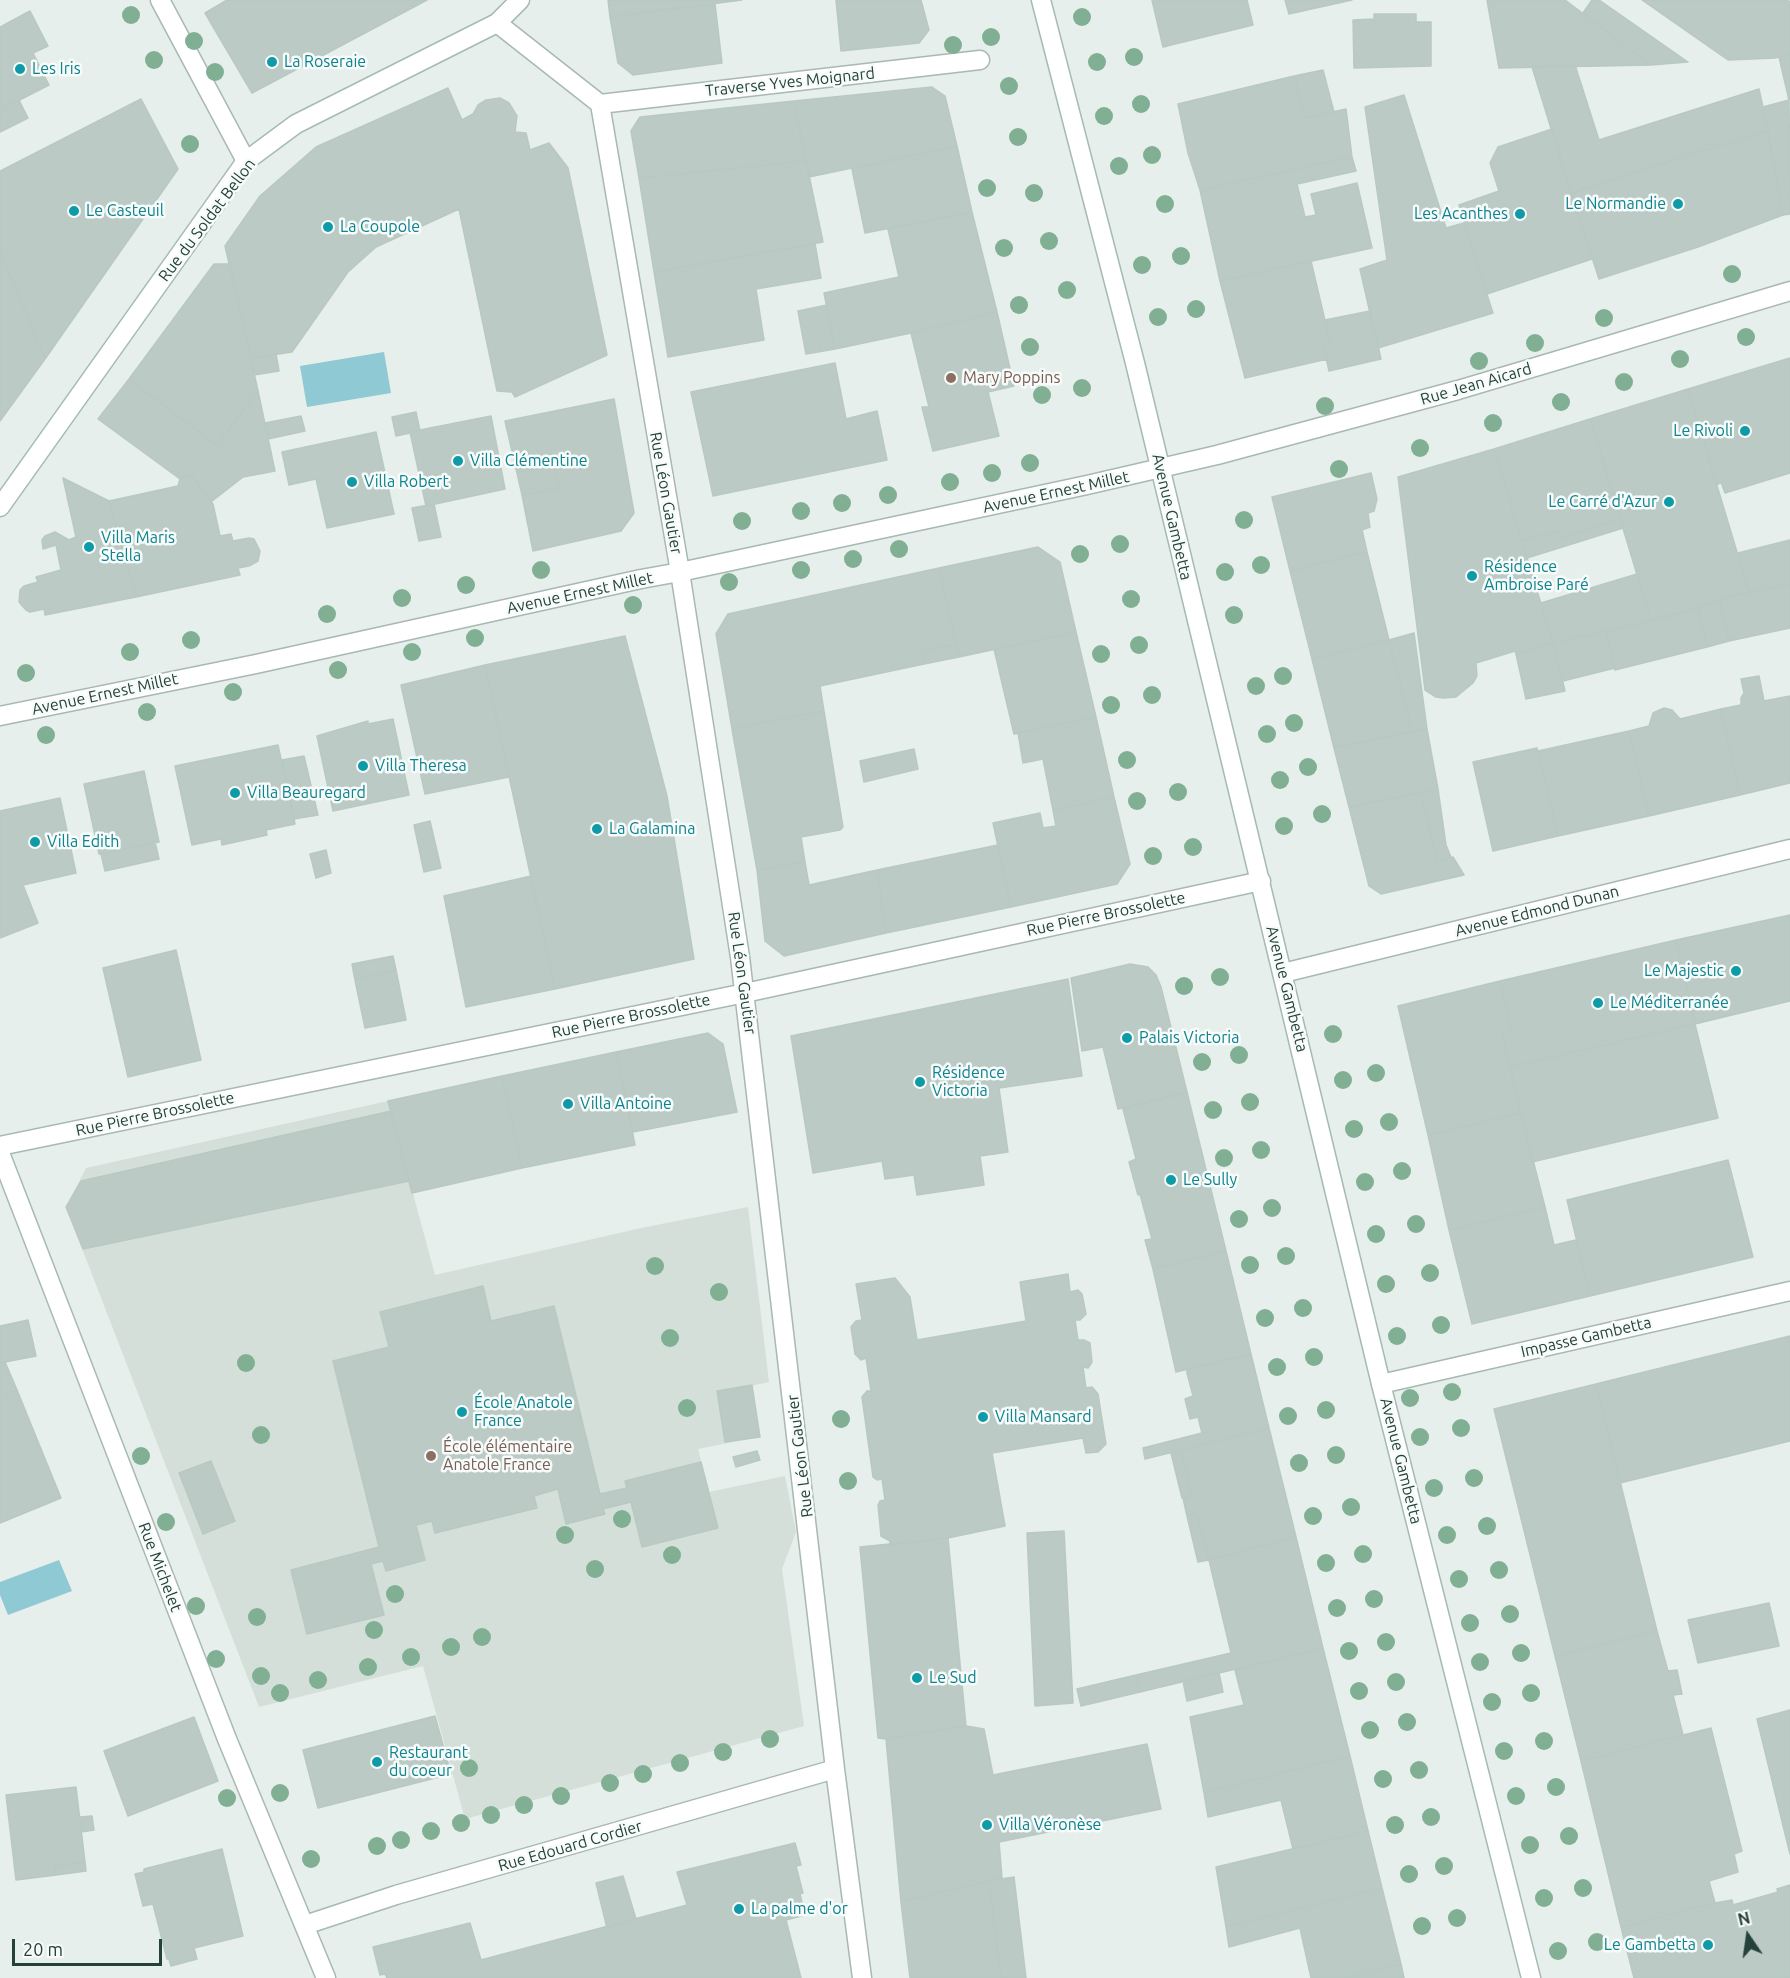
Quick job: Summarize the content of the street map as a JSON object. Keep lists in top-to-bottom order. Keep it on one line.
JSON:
{"streets":{"street":["Traverse Yves Moignard","Rue du Soldat Bellon","Rue Jean Aicard","Avenue Ernest Millet","Rue Léon Gautier","Avenue Gambetta","Avenue Edmond Dunan","Rue Pierre Brossolette","Impasse Gambetta","Rue Michelet","Rue Edouard Cordier"]},"crossings":[["Traverse Yves Moignard","Rue Léon Gautier"],["Rue Jean Aicard","Avenue Ernest Millet"],["Rue Jean Aicard","Avenue Gambetta"],["Avenue Ernest Millet","Rue Léon Gautier"],["Avenue Ernest Millet","Avenue Gambetta"],["Rue Léon Gautier","Rue Pierre Brossolette"],["Rue Léon Gautier","Rue Edouard Cordier"],["Avenue Gambetta","Avenue Edmond Dunan"],["Avenue Gambetta","Rue Pierre Brossolette"],["Avenue Gambetta","Impasse Gambetta"],["Rue Michelet","Rue Edouard Cordier"]],"places":["La Roseraie","Les Iris","Le Normandie","Le Casteuil","Les Acanthes","La Coupole","Mary Poppins","Le Rivoli","Villa Clémentine","Villa Robert","Le Carré d'Azur","Villa Maris Stella","Résidence Ambroise Paré","Villa Theresa","Villa Beauregard","La Galamina","Villa Edith","Le Majestic","Le Méditerranée","Palais Victoria","Résidence Victoria","Villa Antoine","Le Sully","École Anatole France","Villa Mansard","École élémentaire Anatole France","Le Sud","Restaurant du coeur","Villa Véronèse","La palme d'or","Le Gambetta"],"scale_bar":"20 m","north":"top"}
